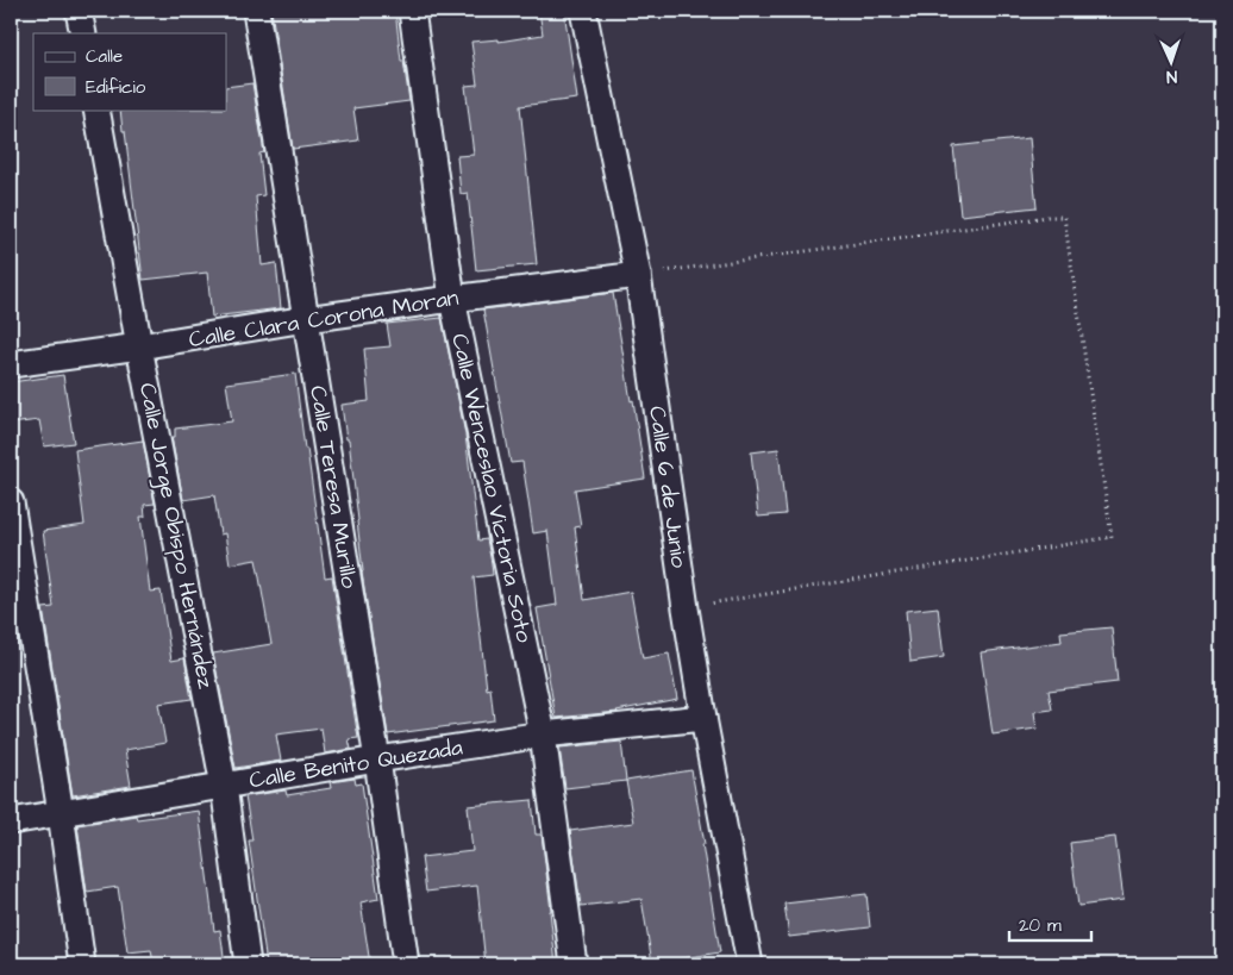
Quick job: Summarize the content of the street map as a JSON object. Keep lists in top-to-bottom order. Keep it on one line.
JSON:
{"streets":{"street":["Calle Clara Corona Moran","Calle Teresa Murillo","Calle 6 de Junio","Calle Wenceslao Victoria Soto","Calle Jorge Obispo Hernández","Calle Benito Quezada"]},"crossings":[["Calle Clara Corona Moran","Calle Teresa Murillo"],["Calle Clara Corona Moran","Calle 6 de Junio"],["Calle Clara Corona Moran","Calle Wenceslao Victoria Soto"],["Calle Clara Corona Moran","Calle Jorge Obispo Hernández"],["Calle Teresa Murillo","Calle Benito Quezada"],["Calle 6 de Junio","Calle Benito Quezada"],["Calle Wenceslao Victoria Soto","Calle Benito Quezada"],["Calle Jorge Obispo Hernández","Calle Benito Quezada"]],"legend":["Calle","Edificio"],"scale_bar":"20 m","north":"bottom"}
